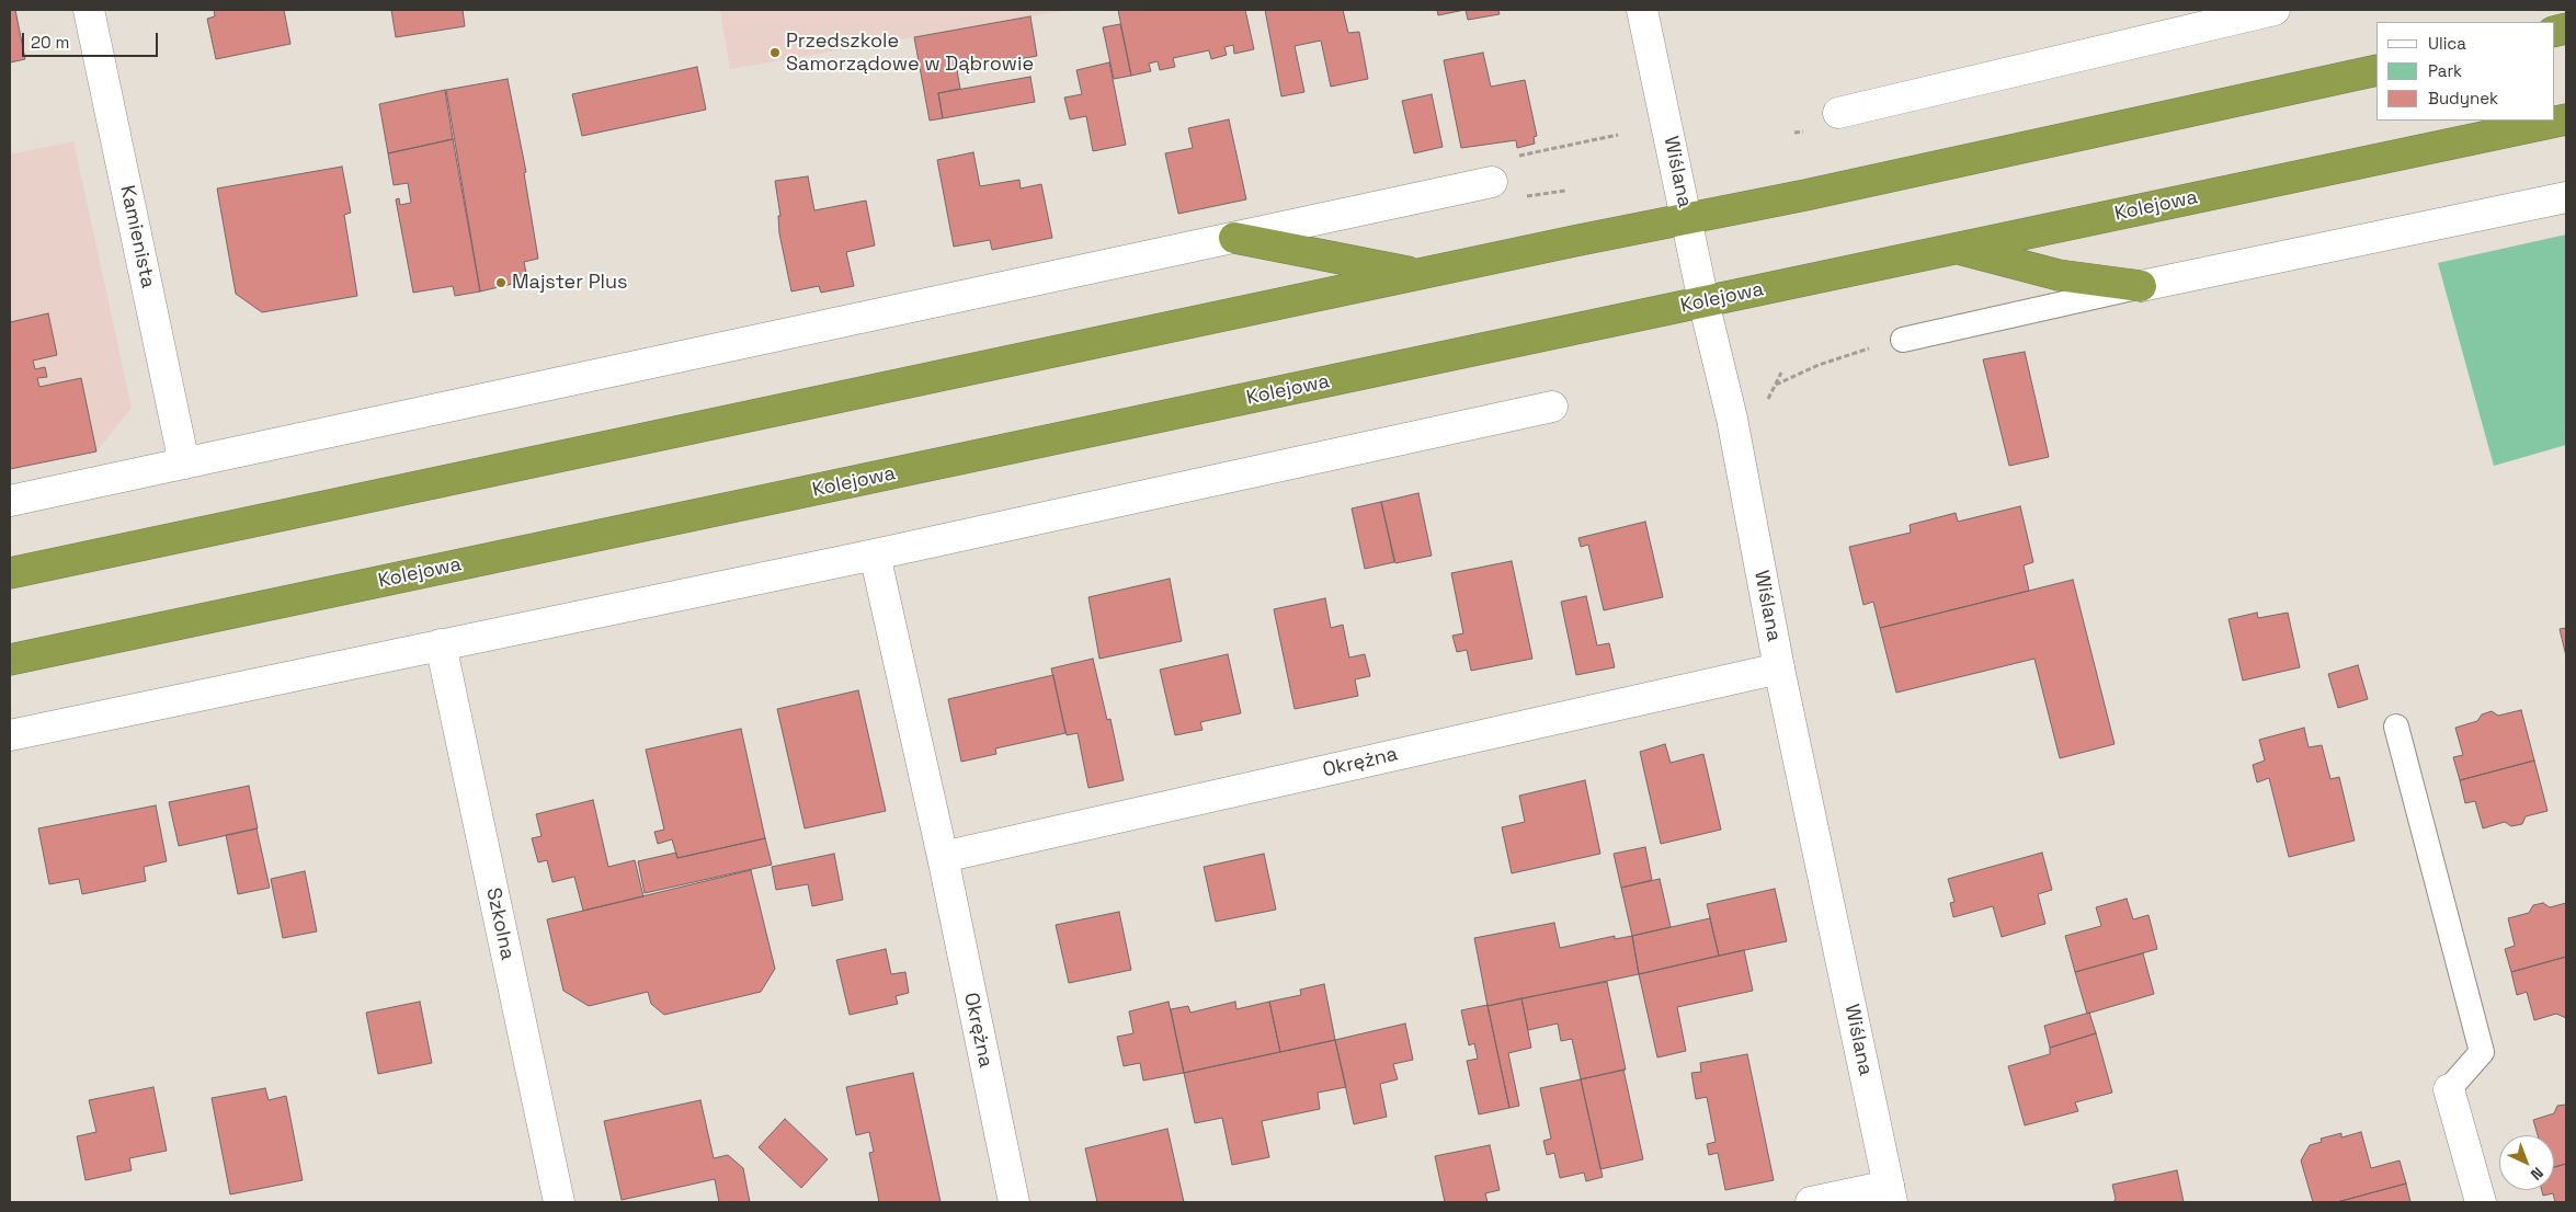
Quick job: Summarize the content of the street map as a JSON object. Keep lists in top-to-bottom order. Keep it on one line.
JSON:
{"streets":{"highway":["Kolejowa"],"street":["Wiślana","Kamienista","Okrężna","Szkolna"]},"crossings":[["Wiślana","Kolejowa"],["Wiślana","Okrężna"]],"places":["Przedszkole Samorządowe w Dąbrowie","Majster Plus"],"legend":["Ulica","Park","Budynek"],"scale_bar":"20 m","north":"bottom right"}
